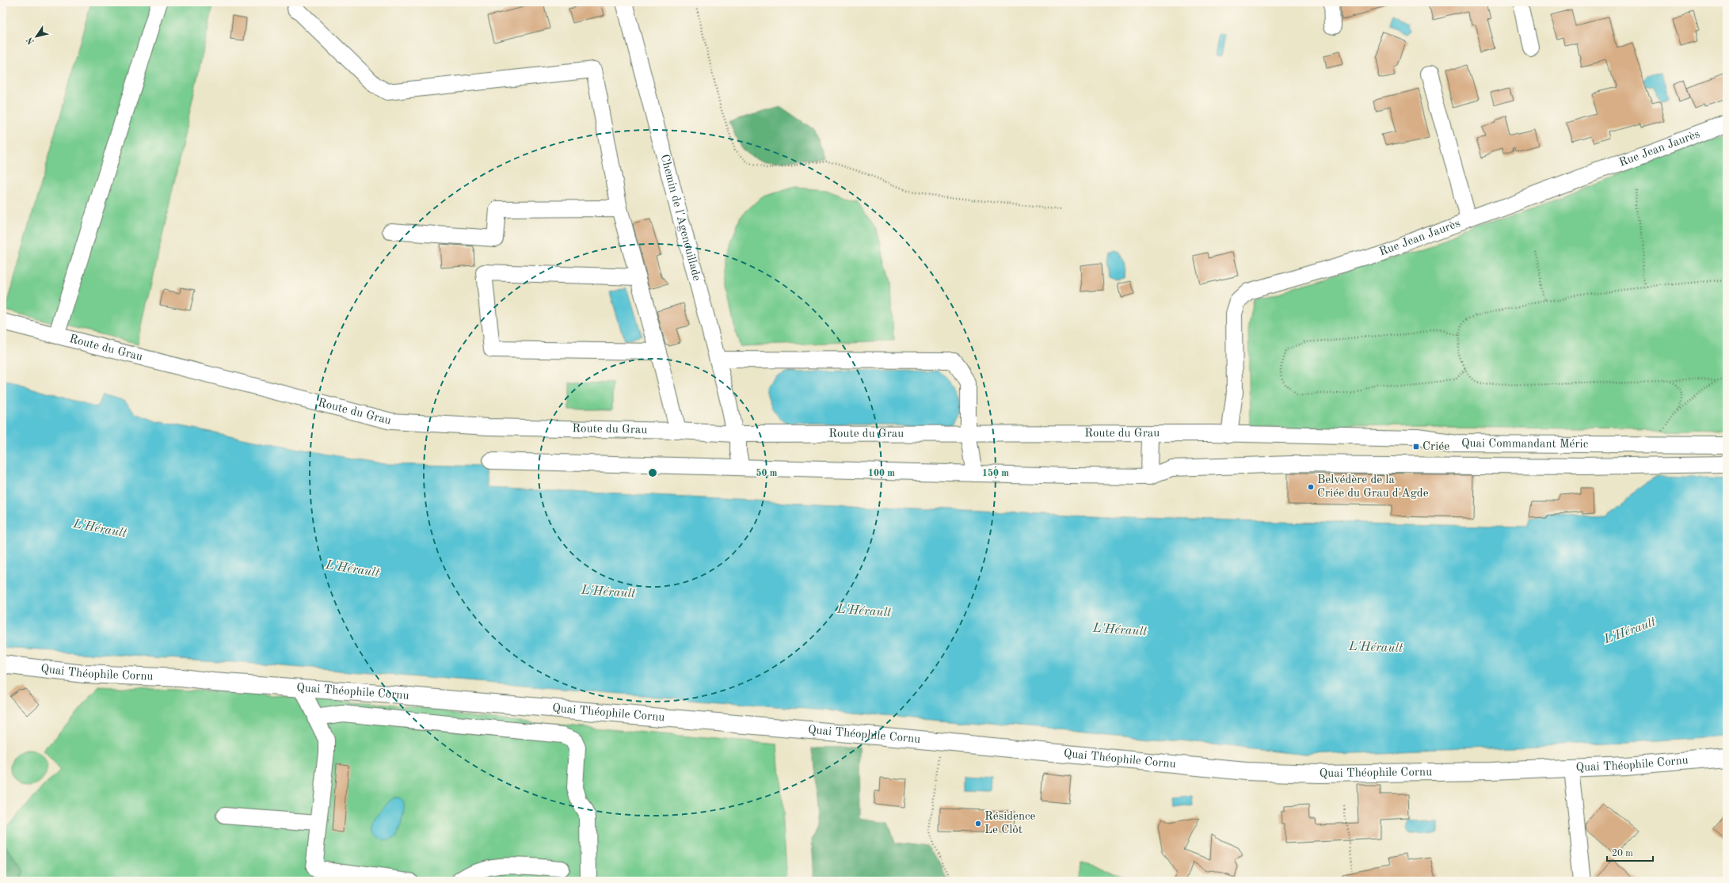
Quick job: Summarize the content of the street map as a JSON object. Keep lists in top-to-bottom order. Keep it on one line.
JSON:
{"streets":{"main road":["Quai Théophile Cornu"],"street":["Rue Jean Jaurès","Chemin de l'Agenouillade","Route du Grau","Quai Commandant Méric"]},"crossings":[["Rue Jean Jaurès","Route du Grau"],["Rue Jean Jaurès","Quai Commandant Méric"],["Chemin de l'Agenouillade","Route du Grau"],["Route du Grau","Quai Commandant Méric"]],"water":["L'Hérault"],"places":{"transit":["Criée"],"other":["Belvédère de la Criée du Grau d'Agde","Résidence Le Clôt"]},"scale_bar":"20 m","north":"bottom left","rings":["50 m","100 m","150 m"]}
